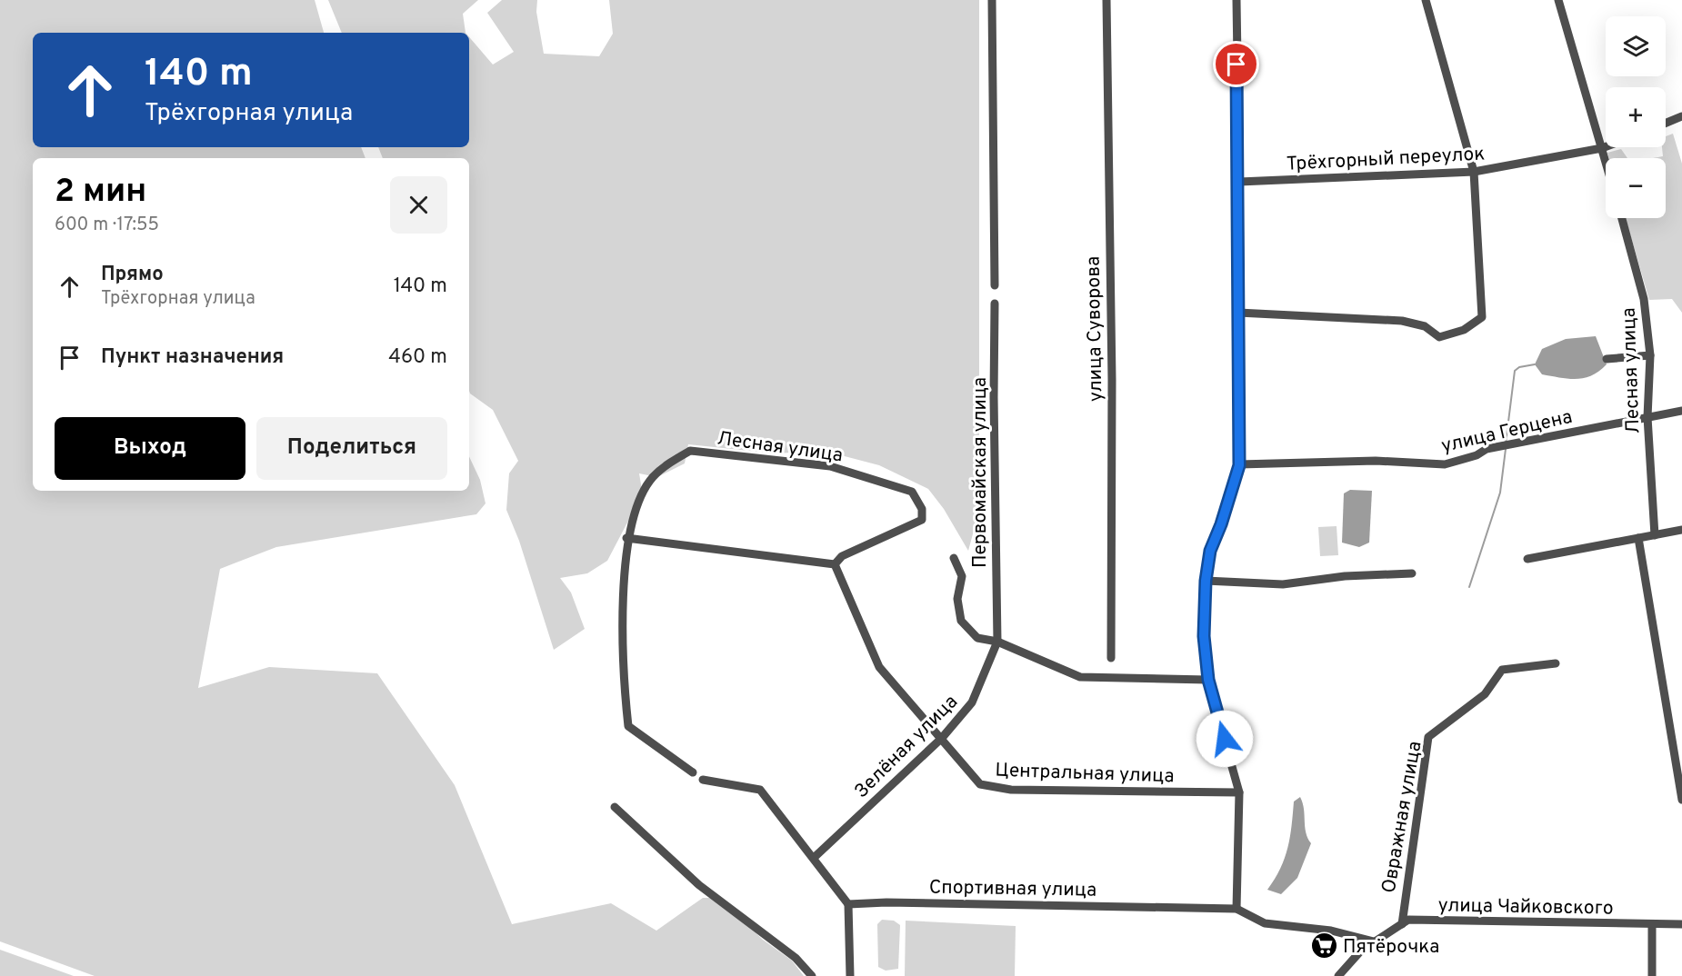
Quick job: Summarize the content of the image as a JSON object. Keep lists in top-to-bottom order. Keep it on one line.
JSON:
{"streets":{"street":["Трёхгорный переулок","улица Суворова","Лесная улица","улица Герцена","Первомайская улица","Зелёная улица","Центральная улица","Овражная улица","Спортивная улица","улица Чайковского"]},"crossings":[["Лесная улица","улица Герцена"],["Лесная улица","Центральная улица"],["Первомайская улица","Зелёная улица"],["Зелёная улица","Центральная улица"],["Овражная улица","улица Чайковского"],["Спортивная улица","улица Чайковского"]],"places":{"supermarket":["Пятёрочка"]},"page":{"map_buttons":["+","−"],"turn":["140 m","Трёхгорная улица"],"heading":["2 мин","600 m · 17:55"],"list":[{"name":"Прямо","note":"Трёхгорная улица","value":"140 m"},{"name":"Пункт назначения","value":"460 m"}],"buttons":["Выход","Поделиться"]}}
